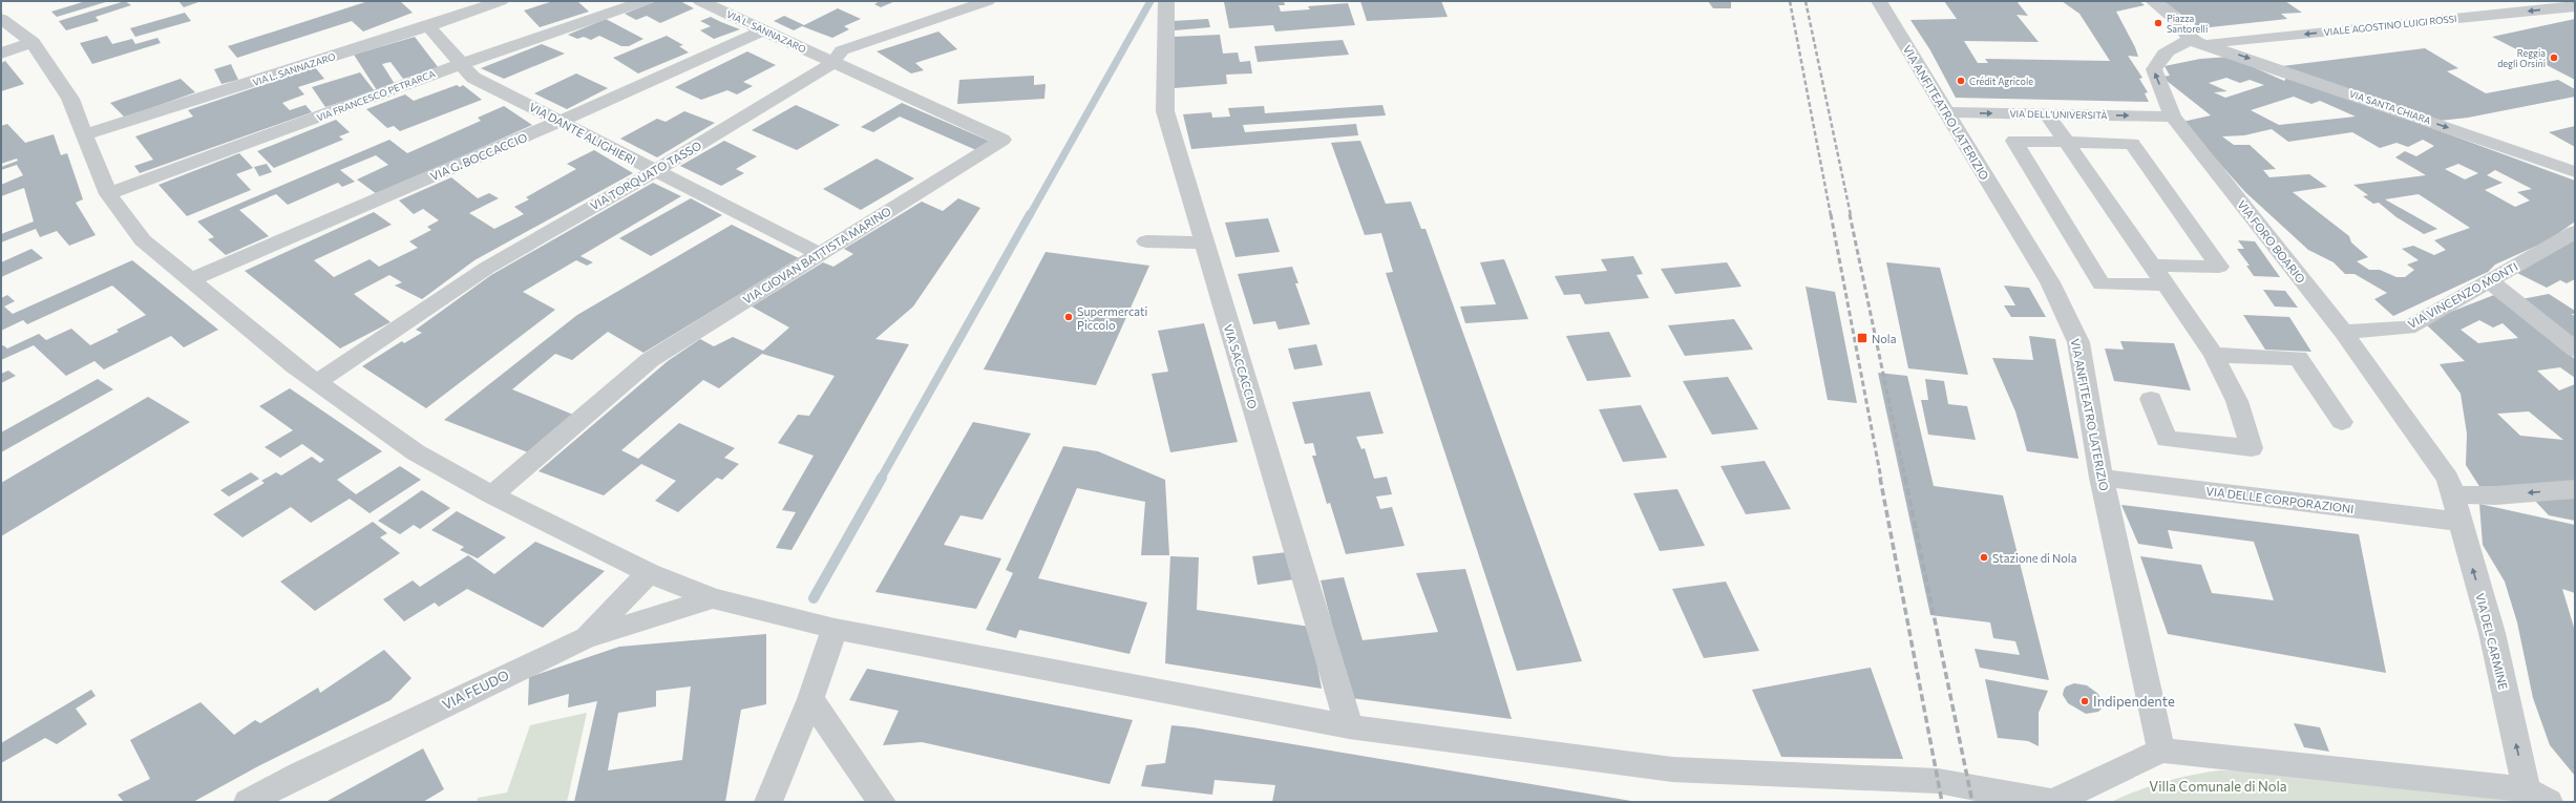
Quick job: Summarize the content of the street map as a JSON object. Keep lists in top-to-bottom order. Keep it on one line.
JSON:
{"streets":{"street":["VIALE AGOSTINO LUIGI ROSSI","VIA L. SANNAZARO","VIA FRANCESCO PETRARCA","VIA SANTA CHIARA","VIA ANFITEATRO LATERIZIO","VIA DELL'UNIVERSITÀ","VIA DANTE ALIGHIERI","VIA G. BOCCACCIO","VIA TORQUATO TASSO","VIA FORO BOARIO","VIA GIOVAN BATTISTA MARINO","VIA VINCENZO MONTI","VIA SACCACCIO","VIA DELLE CORPORAZIONI","VIA DEL CARMINE","VIA FEUDO"]},"crossings":[["VIALE AGOSTINO LUIGI ROSSI","VIA SANTA CHIARA"],["VIALE AGOSTINO LUIGI ROSSI","VIA FORO BOARIO"],["VIA L. SANNAZARO","VIA DANTE ALIGHIERI"],["VIA L. SANNAZARO","VIA G. BOCCACCIO"],["VIA L. SANNAZARO","VIA TORQUATO TASSO"],["VIA L. SANNAZARO","VIA GIOVAN BATTISTA MARINO"],["VIA FRANCESCO PETRARCA","VIA DANTE ALIGHIERI"],["VIA SANTA CHIARA","VIA FORO BOARIO"],["VIA ANFITEATRO LATERIZIO","VIA DELL'UNIVERSITÀ"],["VIA ANFITEATRO LATERIZIO","VIA DELLE CORPORAZIONI"],["VIA DELL'UNIVERSITÀ","VIA FORO BOARIO"],["VIA DANTE ALIGHIERI","VIA G. BOCCACCIO"],["VIA DANTE ALIGHIERI","VIA TORQUATO TASSO"],["VIA DANTE ALIGHIERI","VIA GIOVAN BATTISTA MARINO"],["VIA TORQUATO TASSO","VIA GIOVAN BATTISTA MARINO"],["VIA FORO BOARIO","VIA VINCENZO MONTI"],["VIA FORO BOARIO","VIA DEL CARMINE"],["VIA DELLE CORPORAZIONI","VIA DEL CARMINE"]],"one_way":["VIALE AGOSTINO LUIGI ROSSI","VIA SANTA CHIARA","VIA DELL'UNIVERSITÀ","VIA DEL CARMINE"],"parks":["Villa Comunale di Nola"],"places":{"other":["Piazza Santorelli","Reggia degli Orsini","Crédit Agricole","Supermercati Piccolo","Stazione di Nola","Indipendente"],"transit":["Nola"]}}
